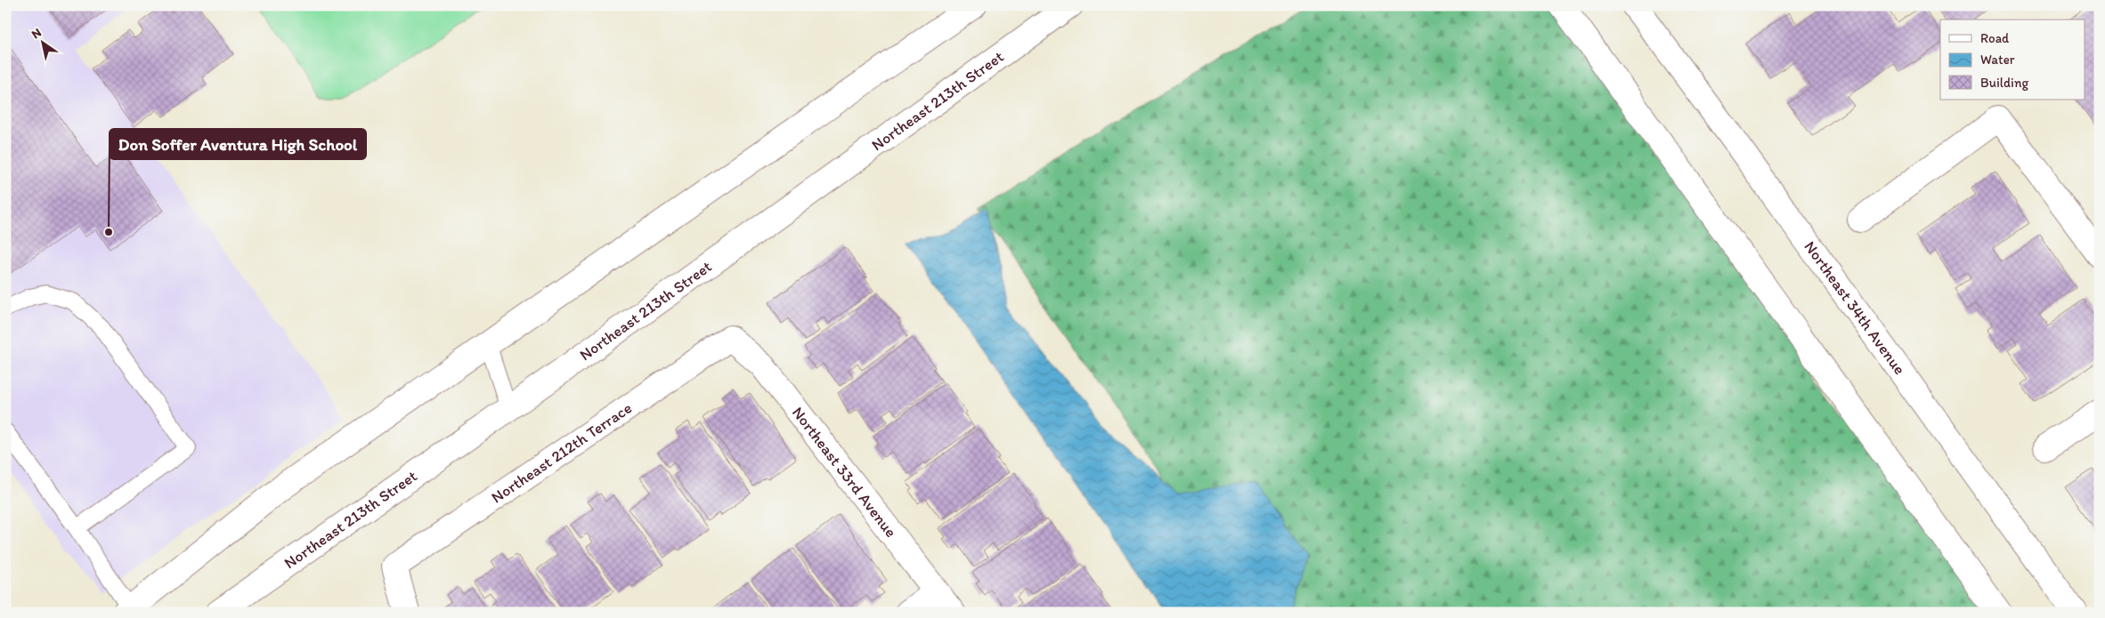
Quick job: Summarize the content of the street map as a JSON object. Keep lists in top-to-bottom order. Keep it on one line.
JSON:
{"streets":{"street":["Northeast 213th Street","Northeast 34th Avenue","Northeast 212th Terrace","Northeast 33rd Avenue"]},"crossings":[["Northeast 212th Terrace","Northeast 33rd Avenue"]],"places":["Don Soffer Aventura High School"],"legend":["Road","Water","Building"],"north":"top left"}
